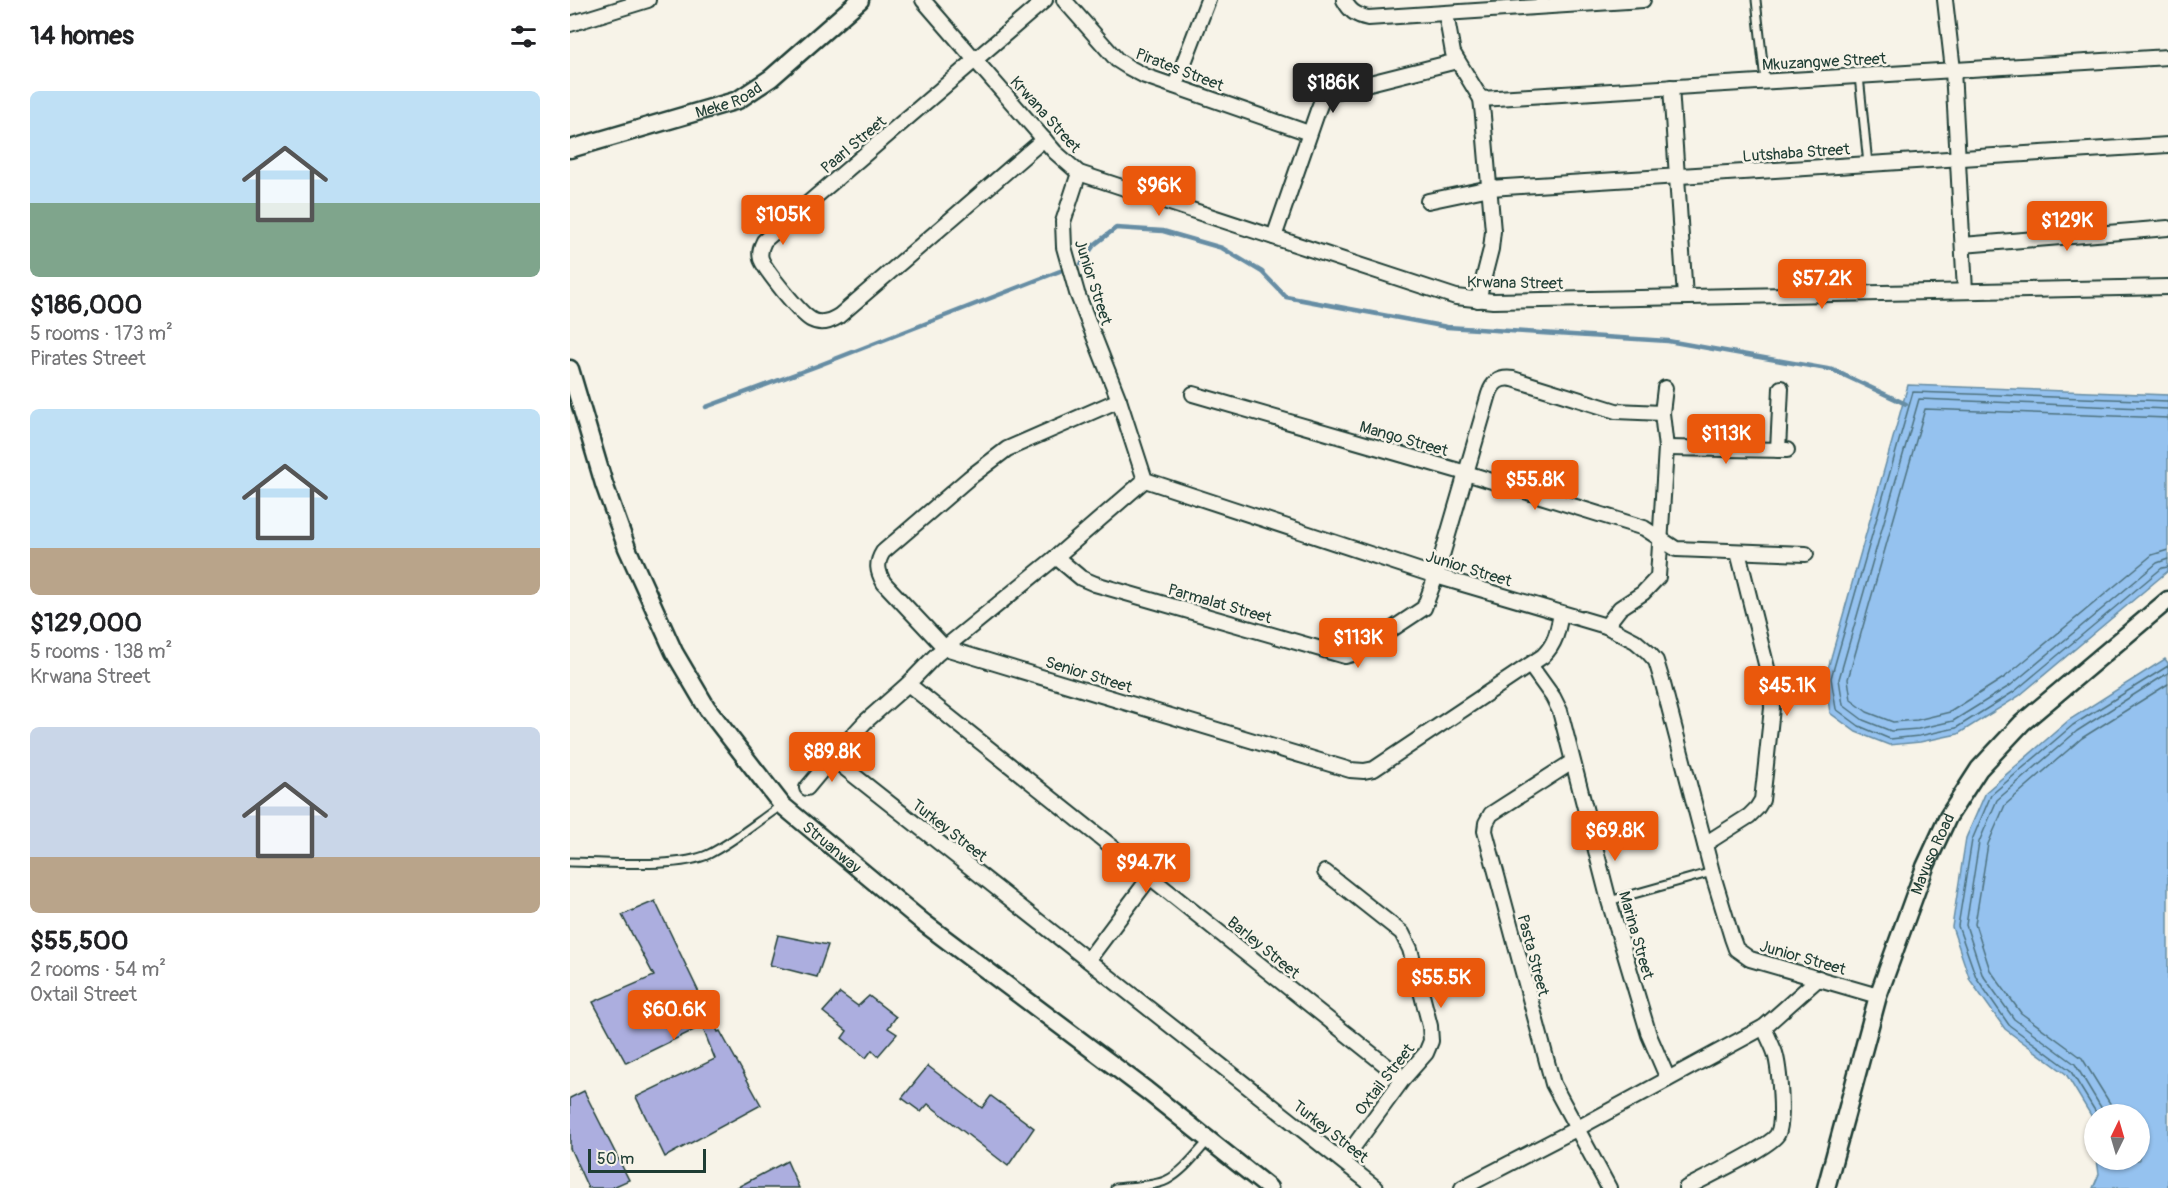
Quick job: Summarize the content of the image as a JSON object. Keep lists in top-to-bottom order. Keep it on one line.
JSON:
{"streets":{"street":["Mkuzangwe Street","Pirates Street","Meke Road","Krwana Street","Paarl Street","Lutshaba Street","Junior Street","Mango Street","Parmalat Street","Senior Street","Turkey Street","Struanway","Mavuso Road","Marina Street","Barley Street","Pasta Street","Oxtail Street"]},"crossings":[["Krwana Street","Paarl Street"],["Krwana Street","Junior Street"],["Junior Street","Parmalat Street"],["Junior Street","Senior Street"],["Junior Street","Mavuso Road"],["Mango Street","Parmalat Street"],["Senior Street","Marina Street"],["Turkey Street","Oxtail Street"],["Marina Street","Pasta Street"],["Barley Street","Oxtail Street"]],"scale_bar":"50 m","north":"top","page":{"heading":"14 homes","price":["$186K","$96K","$105K","$129K","$57.2K","$113K","$55.8K","$113K","$45.1K","$89.8K","$69.8K","$94.7K","$55.5K","$60.6K"],"list":[{"name":"$186,000","note":"5 rooms · 173 m² · Pirates Street"},{"name":"$129,000","note":"5 rooms · 138 m² · Krwana Street"},{"name":"$55,500","note":"2 rooms · 54 m² · Oxtail Street"}],"scale":"50 m"}}
